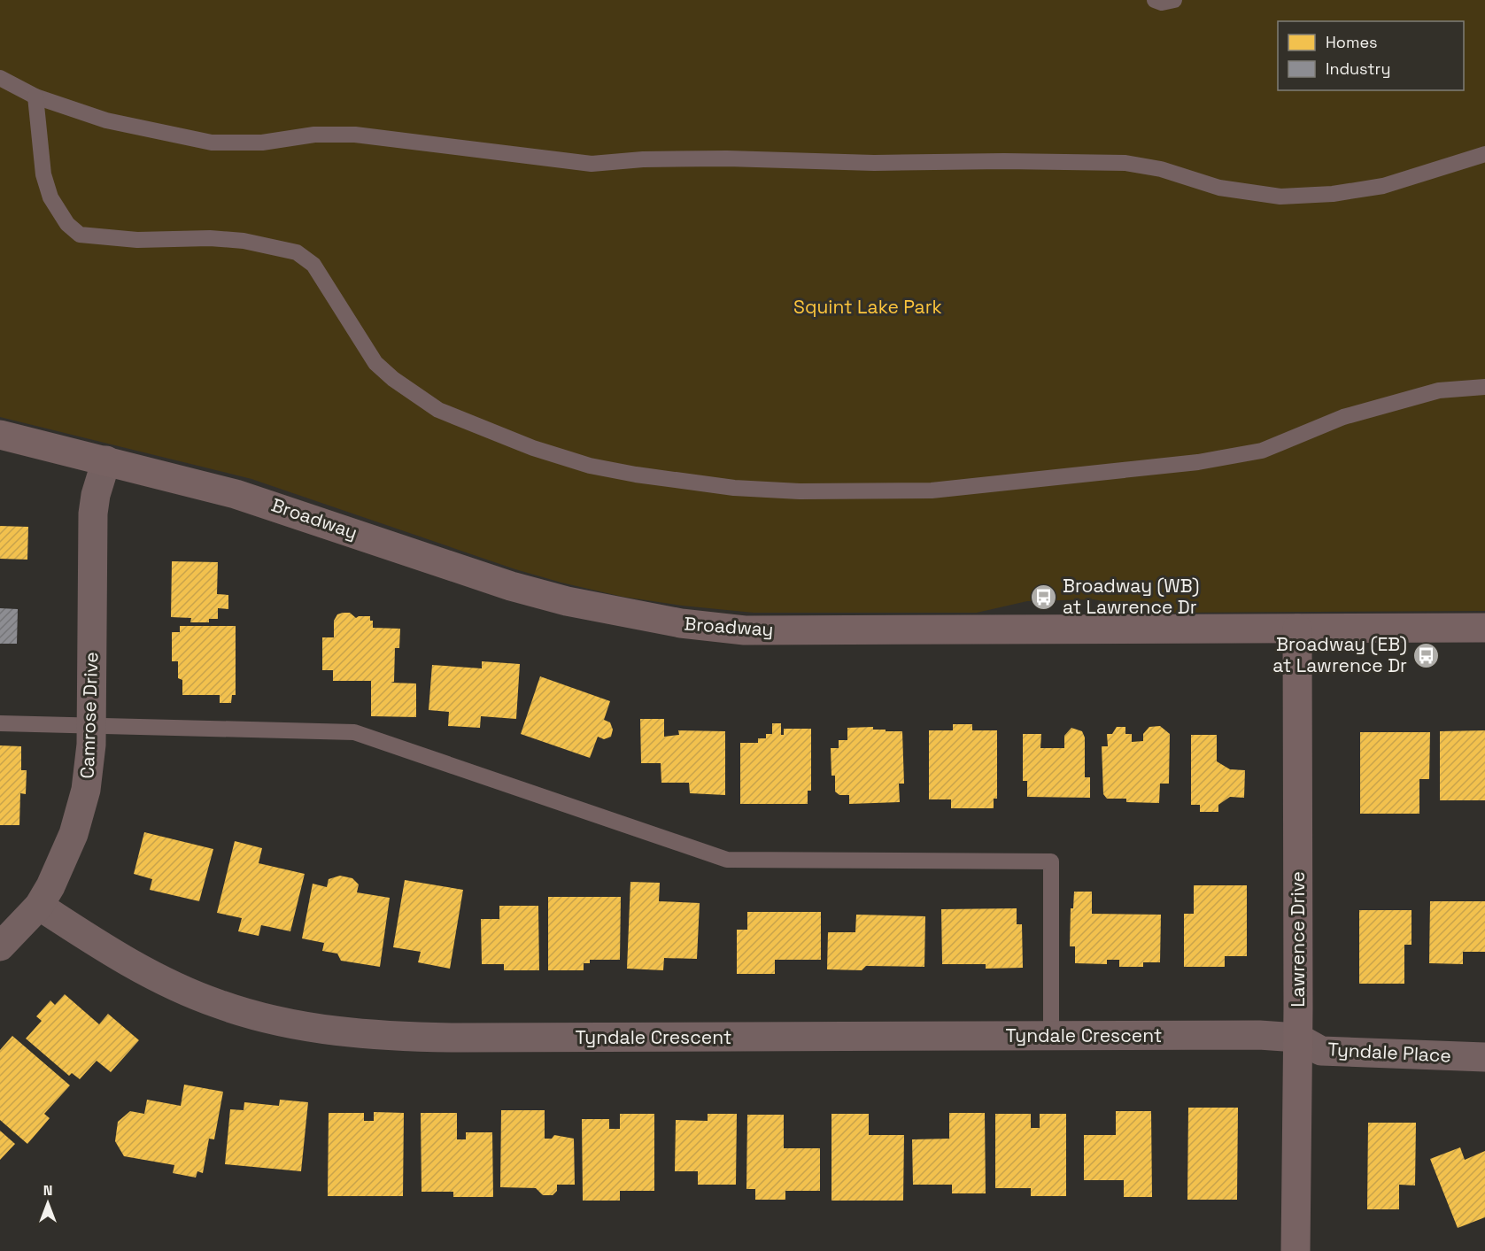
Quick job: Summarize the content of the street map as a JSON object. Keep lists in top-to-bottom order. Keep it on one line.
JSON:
{"streets":{"street":["Broadway","Camrose Drive","Lawrence Drive","Tyndale Crescent","Tyndale Place"]},"crossings":[["Broadway","Camrose Drive"],["Broadway","Lawrence Drive"],["Camrose Drive","Tyndale Crescent"],["Lawrence Drive","Tyndale Crescent"],["Lawrence Drive","Tyndale Place"],["Tyndale Crescent","Tyndale Place"]],"parks":["Squint Lake Park"],"places":{"bus stop":["Broadway (WB) at Lawrence Dr","Broadway (EB) at Lawrence Dr"]},"legend":["Homes","Industry"],"north":"top"}
